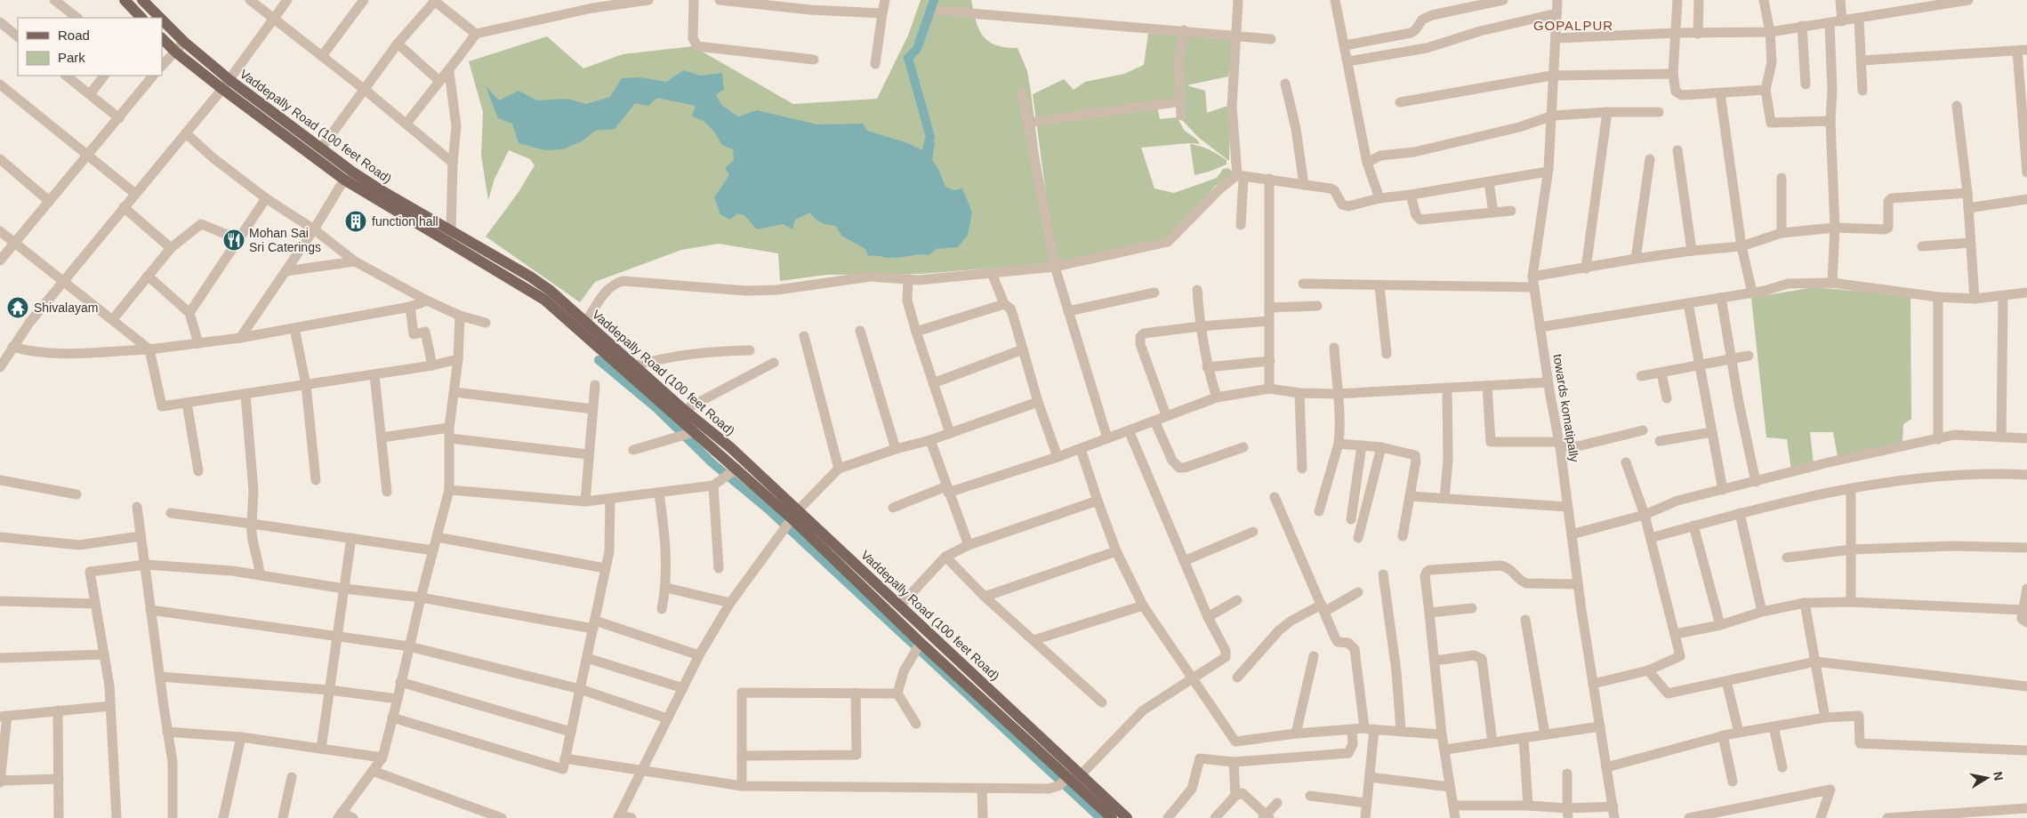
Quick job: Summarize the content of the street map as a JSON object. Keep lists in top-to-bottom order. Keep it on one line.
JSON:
{"streets":{"main road":["Vaddepally Road (100 feet Road)"],"street":["towards komatipally"]},"districts":["GOPALPUR"],"places":{"building":["function hall"],"restaurant":["Mohan Sai Sri Caterings"],"temple":["Shivalayam"]},"legend":["Road","Park"],"north":"right"}
